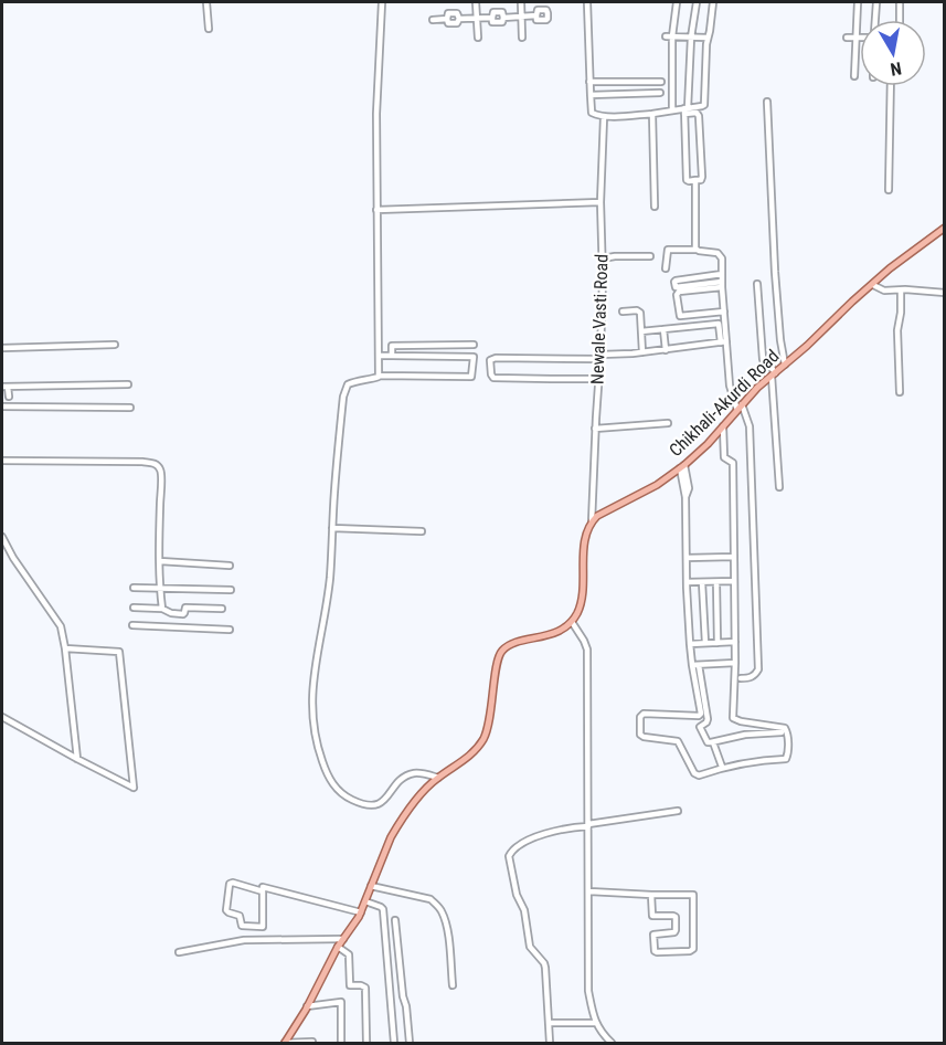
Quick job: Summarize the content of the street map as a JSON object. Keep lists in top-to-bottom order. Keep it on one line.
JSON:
{"streets":{"main road":["Chikhali-Akurdi Road"],"street":["Newale Vasti Road"]},"crossings":[["Newale Vasti Road","Chikhali-Akurdi Road"]],"north":"bottom"}
